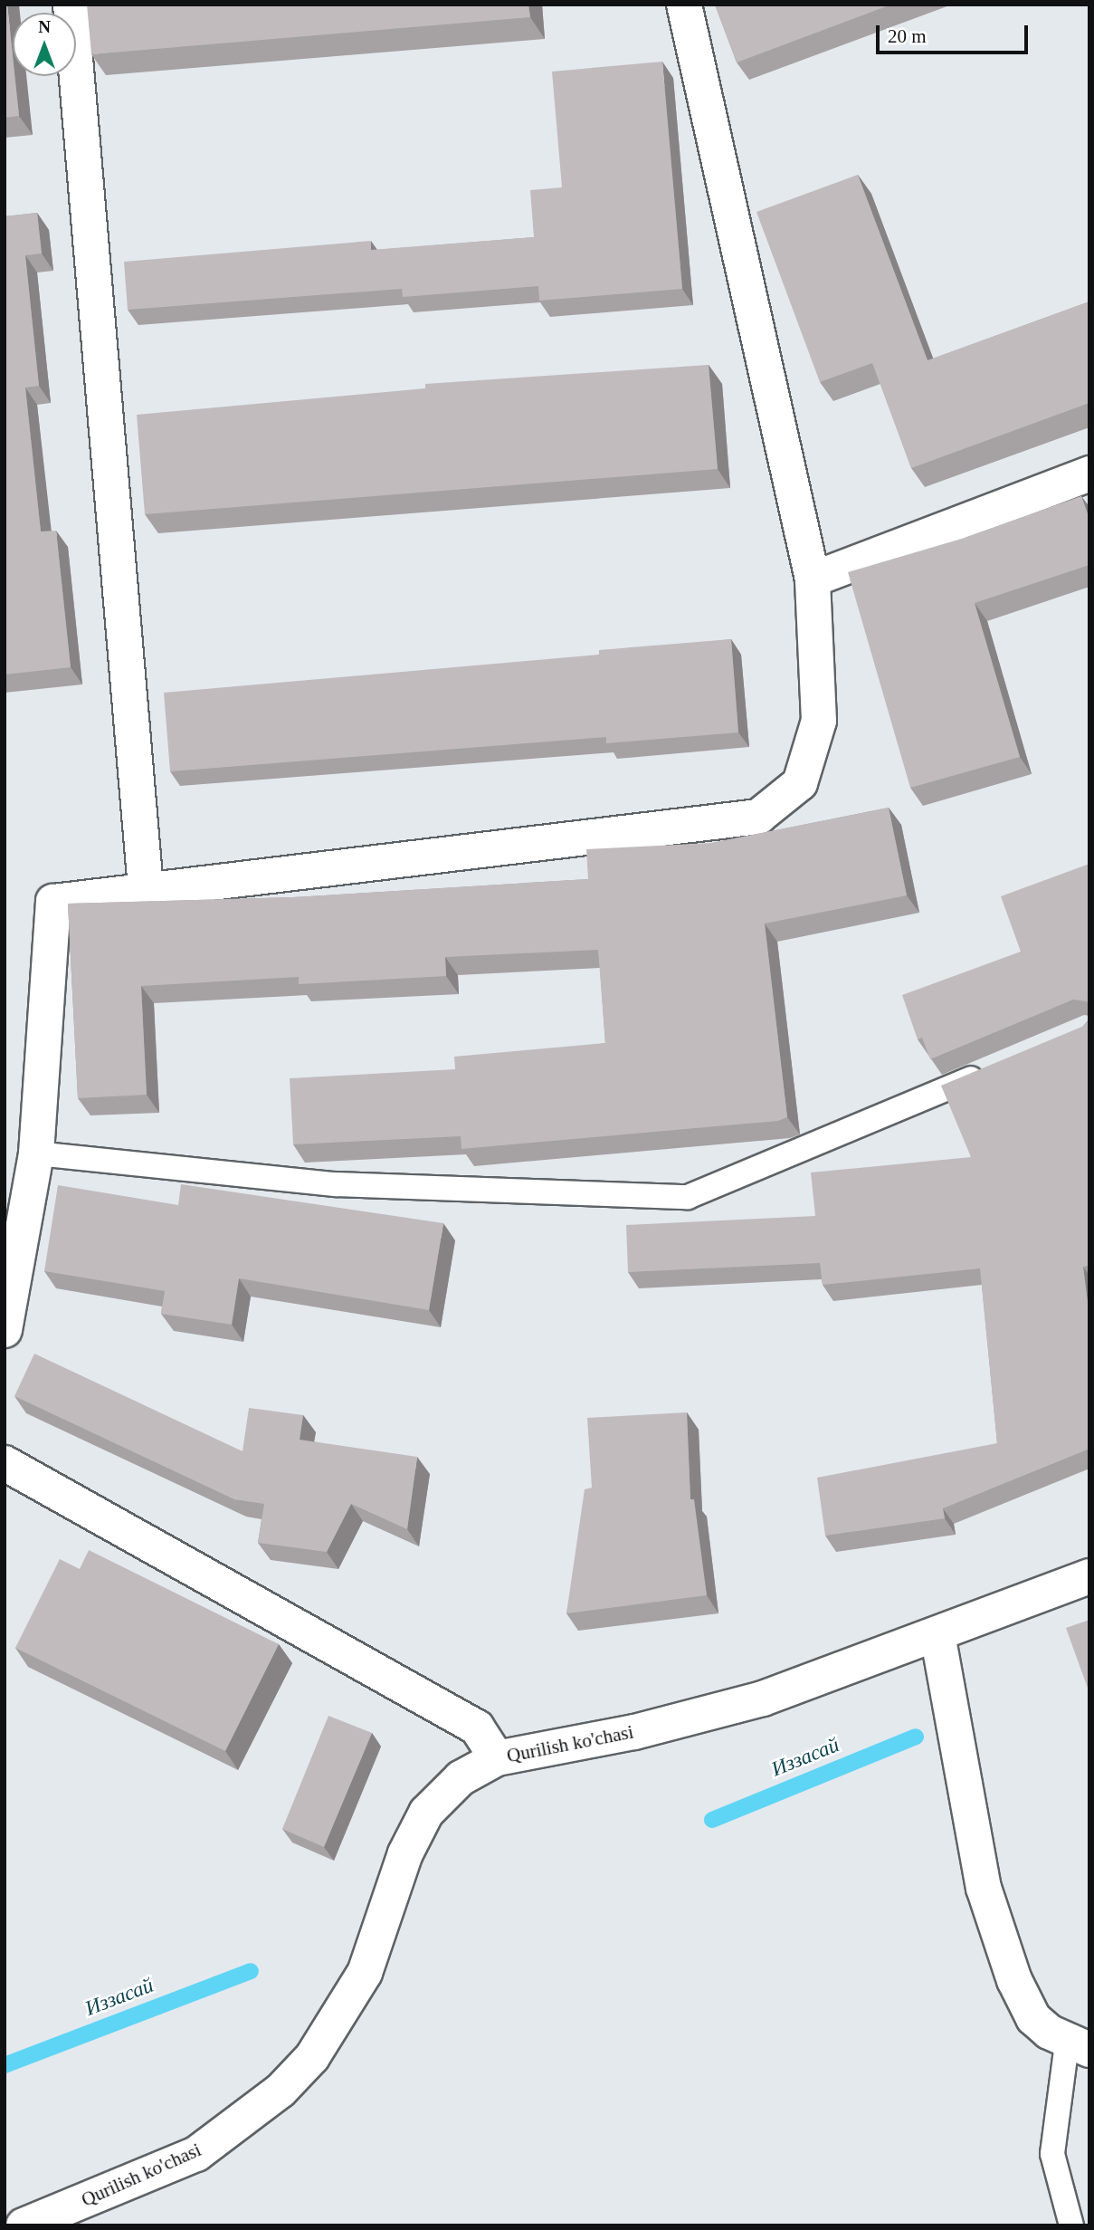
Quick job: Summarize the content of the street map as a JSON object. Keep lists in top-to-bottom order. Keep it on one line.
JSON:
{"streets":{"street":["Qurilish ko'chasi"]},"water":["Иззасай"],"scale_bar":"20 m","north":"top"}
